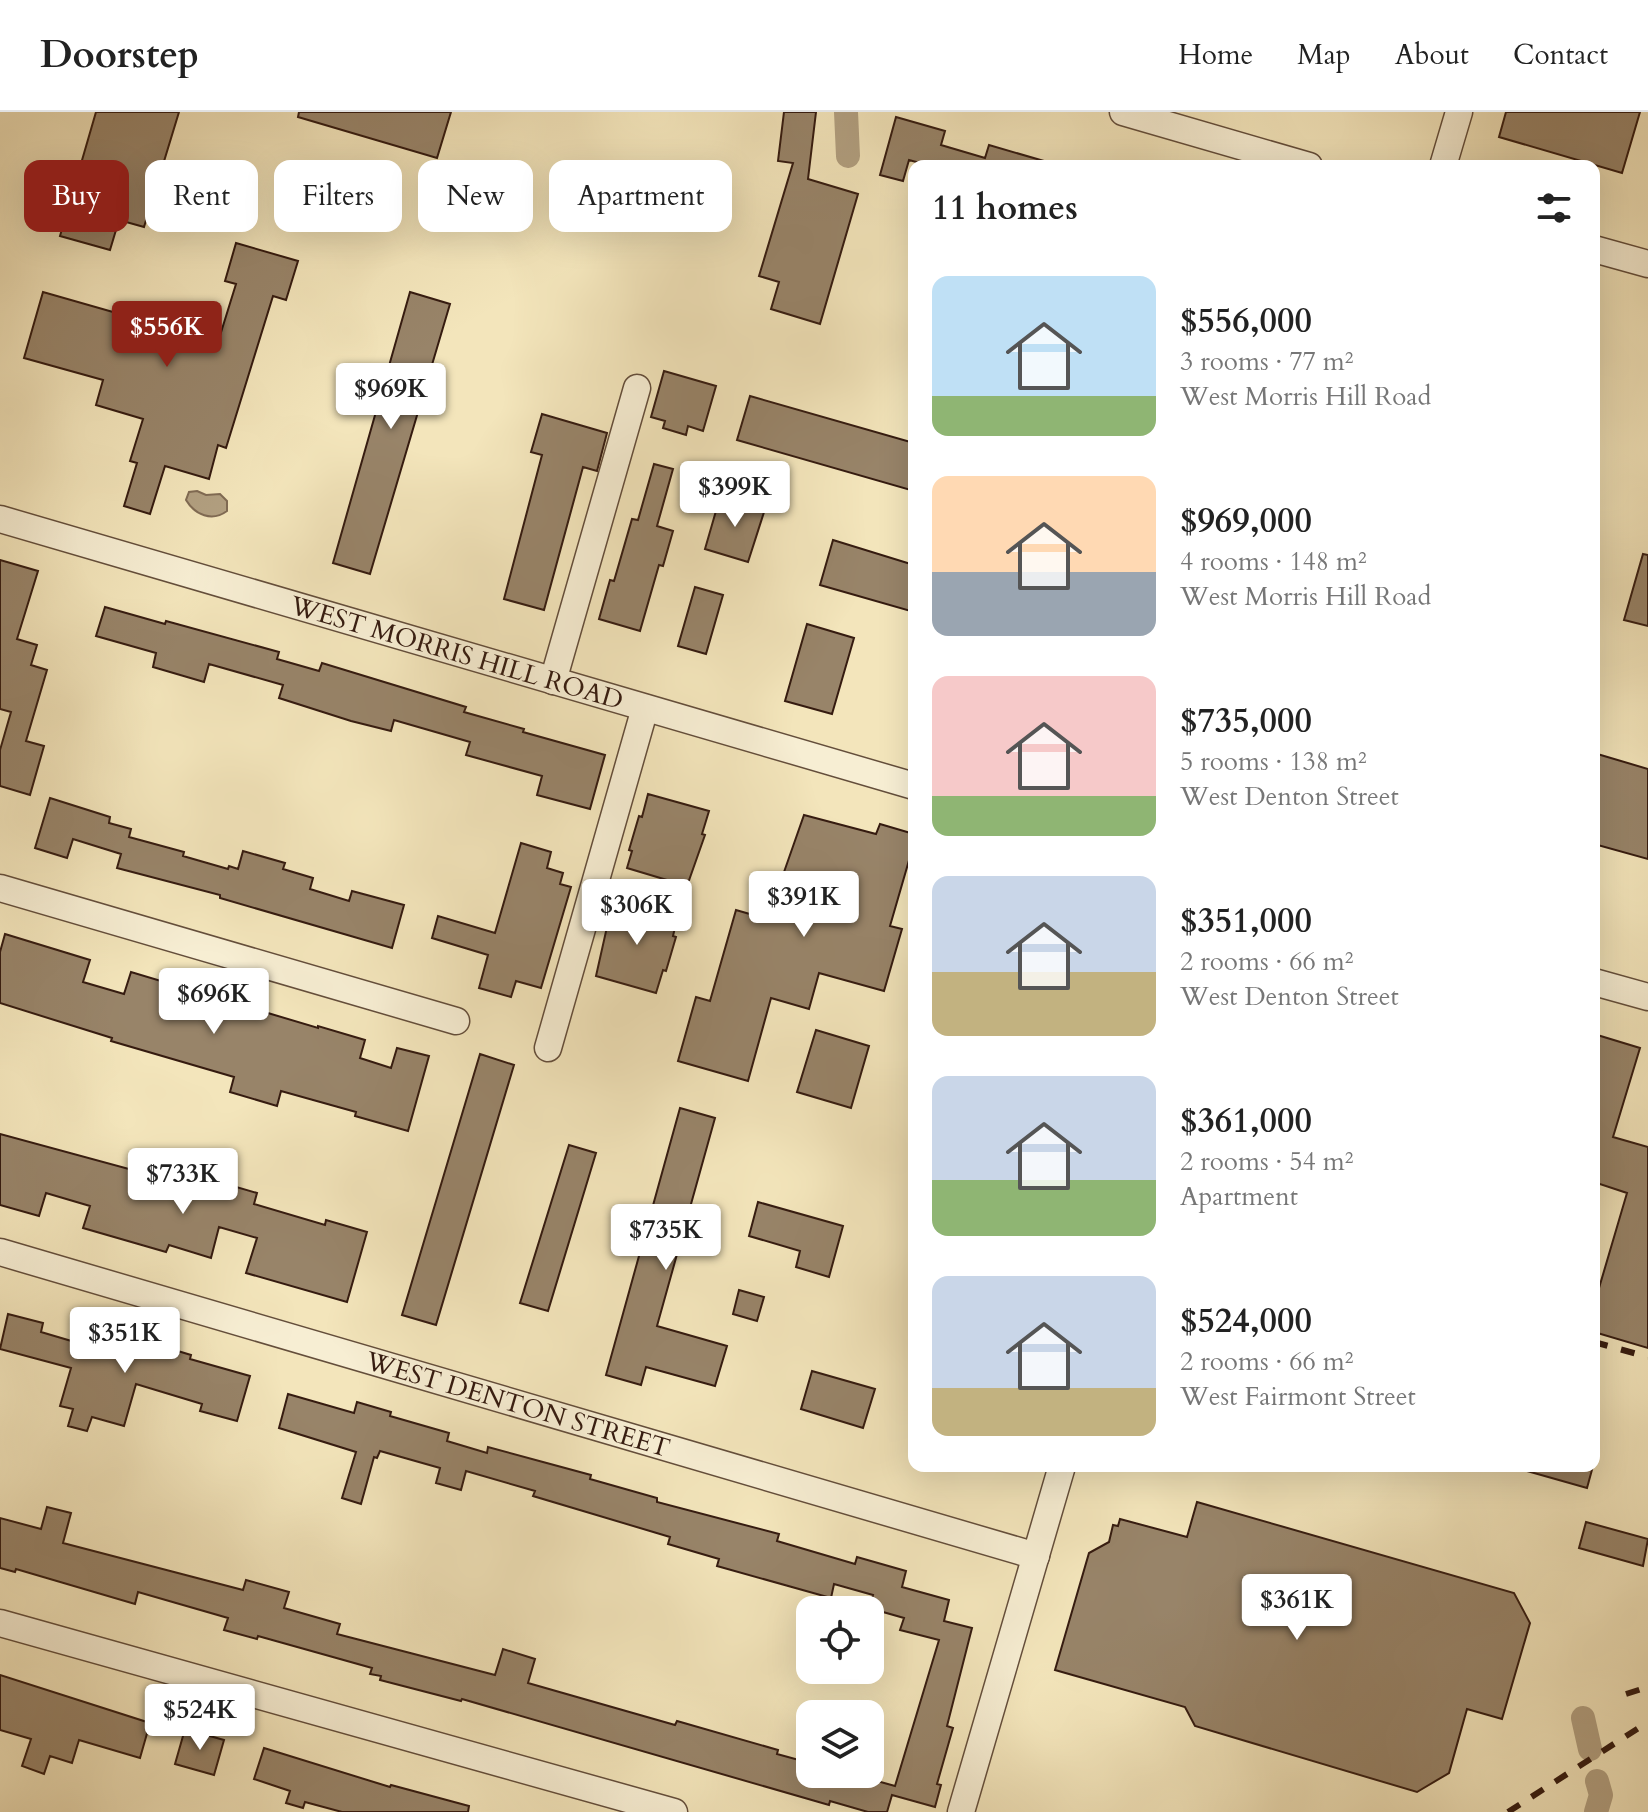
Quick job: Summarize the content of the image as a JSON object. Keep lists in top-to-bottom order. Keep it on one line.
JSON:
{"streets":{"street":["WEST MORRIS HILL ROAD","WEST DENTON STREET"]},"page":{"header":"Doorstep","nav":["Home","Map","About","Contact"],"chip":["Buy","Rent","Filters","New","Apartment"],"heading":"11 homes","list":[{"name":"$556,000","note":"3 rooms · 77 m² · West Morris Hill Road"},{"name":"$969,000","note":"4 rooms · 148 m² · West Morris Hill Road"},{"name":"$735,000","note":"5 rooms · 138 m² · West Denton Street"},{"name":"$351,000","note":"2 rooms · 66 m² · West Denton Street"},{"name":"$361,000","note":"2 rooms · 54 m² · Apartment"},{"name":"$524,000","note":"2 rooms · 66 m² · West Fairmont Street"}],"price":["$556K","$969K","$399K","$391K","$306K","$696K","$733K","$735K","$351K","$361K","$524K"]}}
